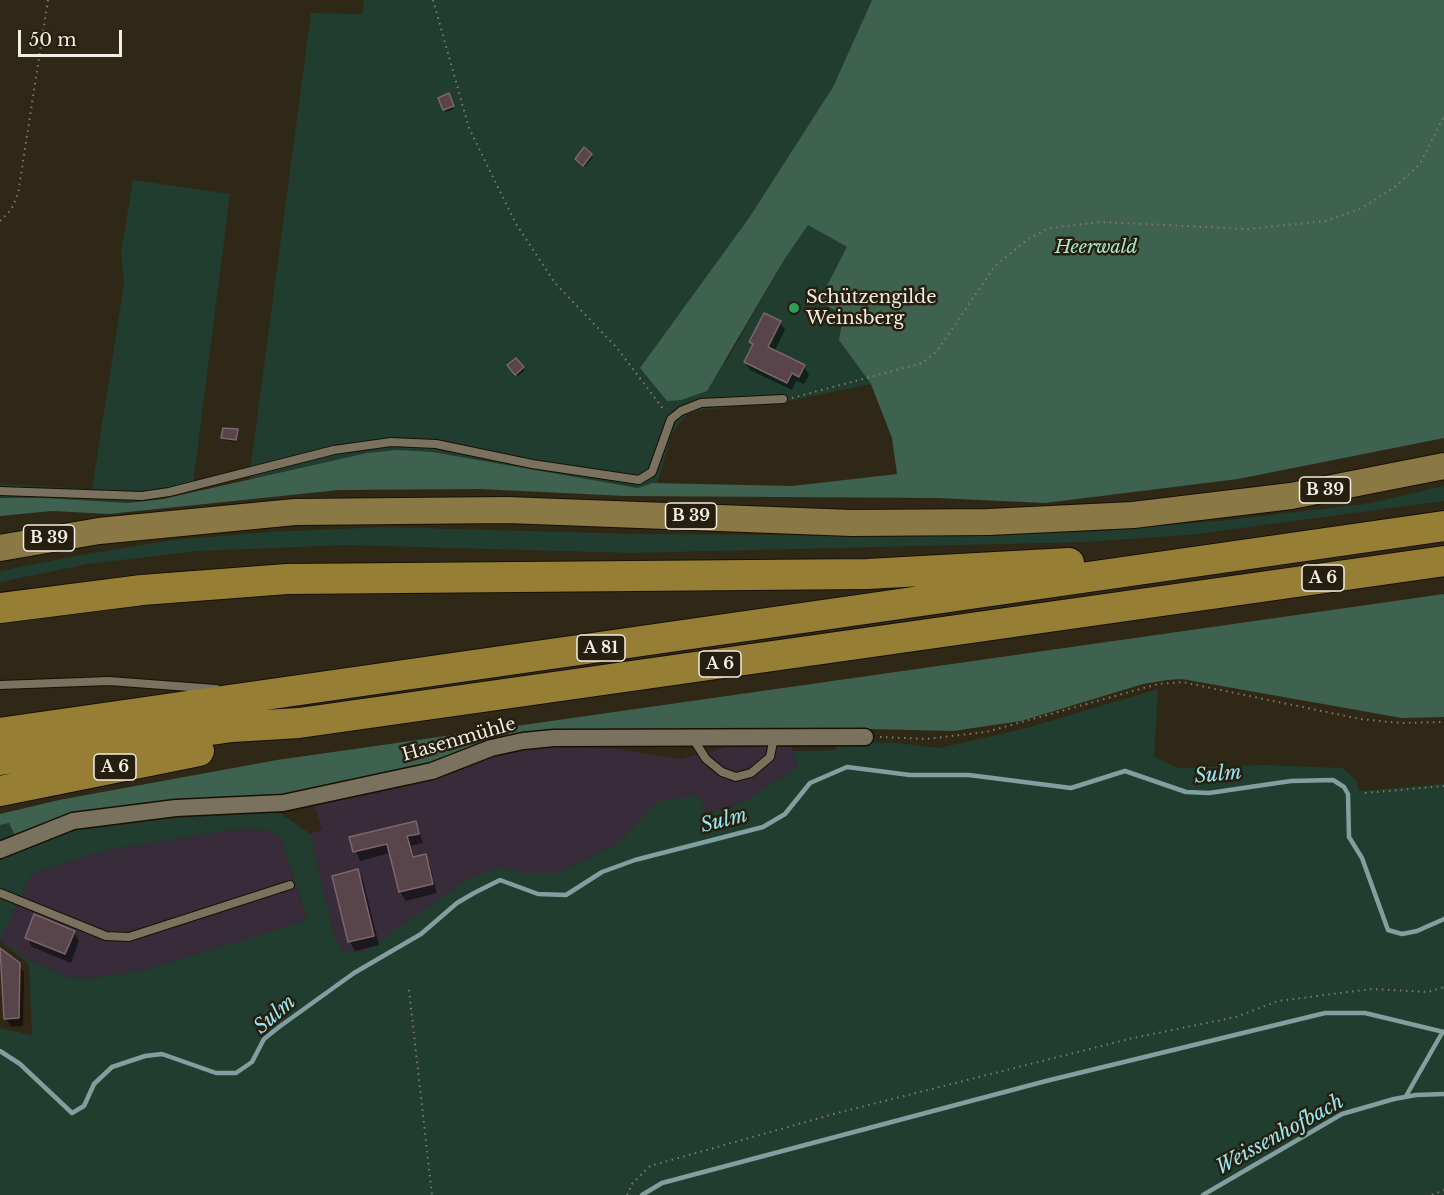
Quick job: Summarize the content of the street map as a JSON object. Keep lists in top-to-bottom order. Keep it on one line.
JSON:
{"streets":{"highway":["A 6","A 81"],"main road":["B 39"],"street":["Hasenmühle"]},"crossings":[["A 6","A 81"]],"water":["Sulm","Weissenhofbach"],"parks":["Heerwald"],"places":["Schützengilde Weinsberg"],"scale_bar":"50 m"}
